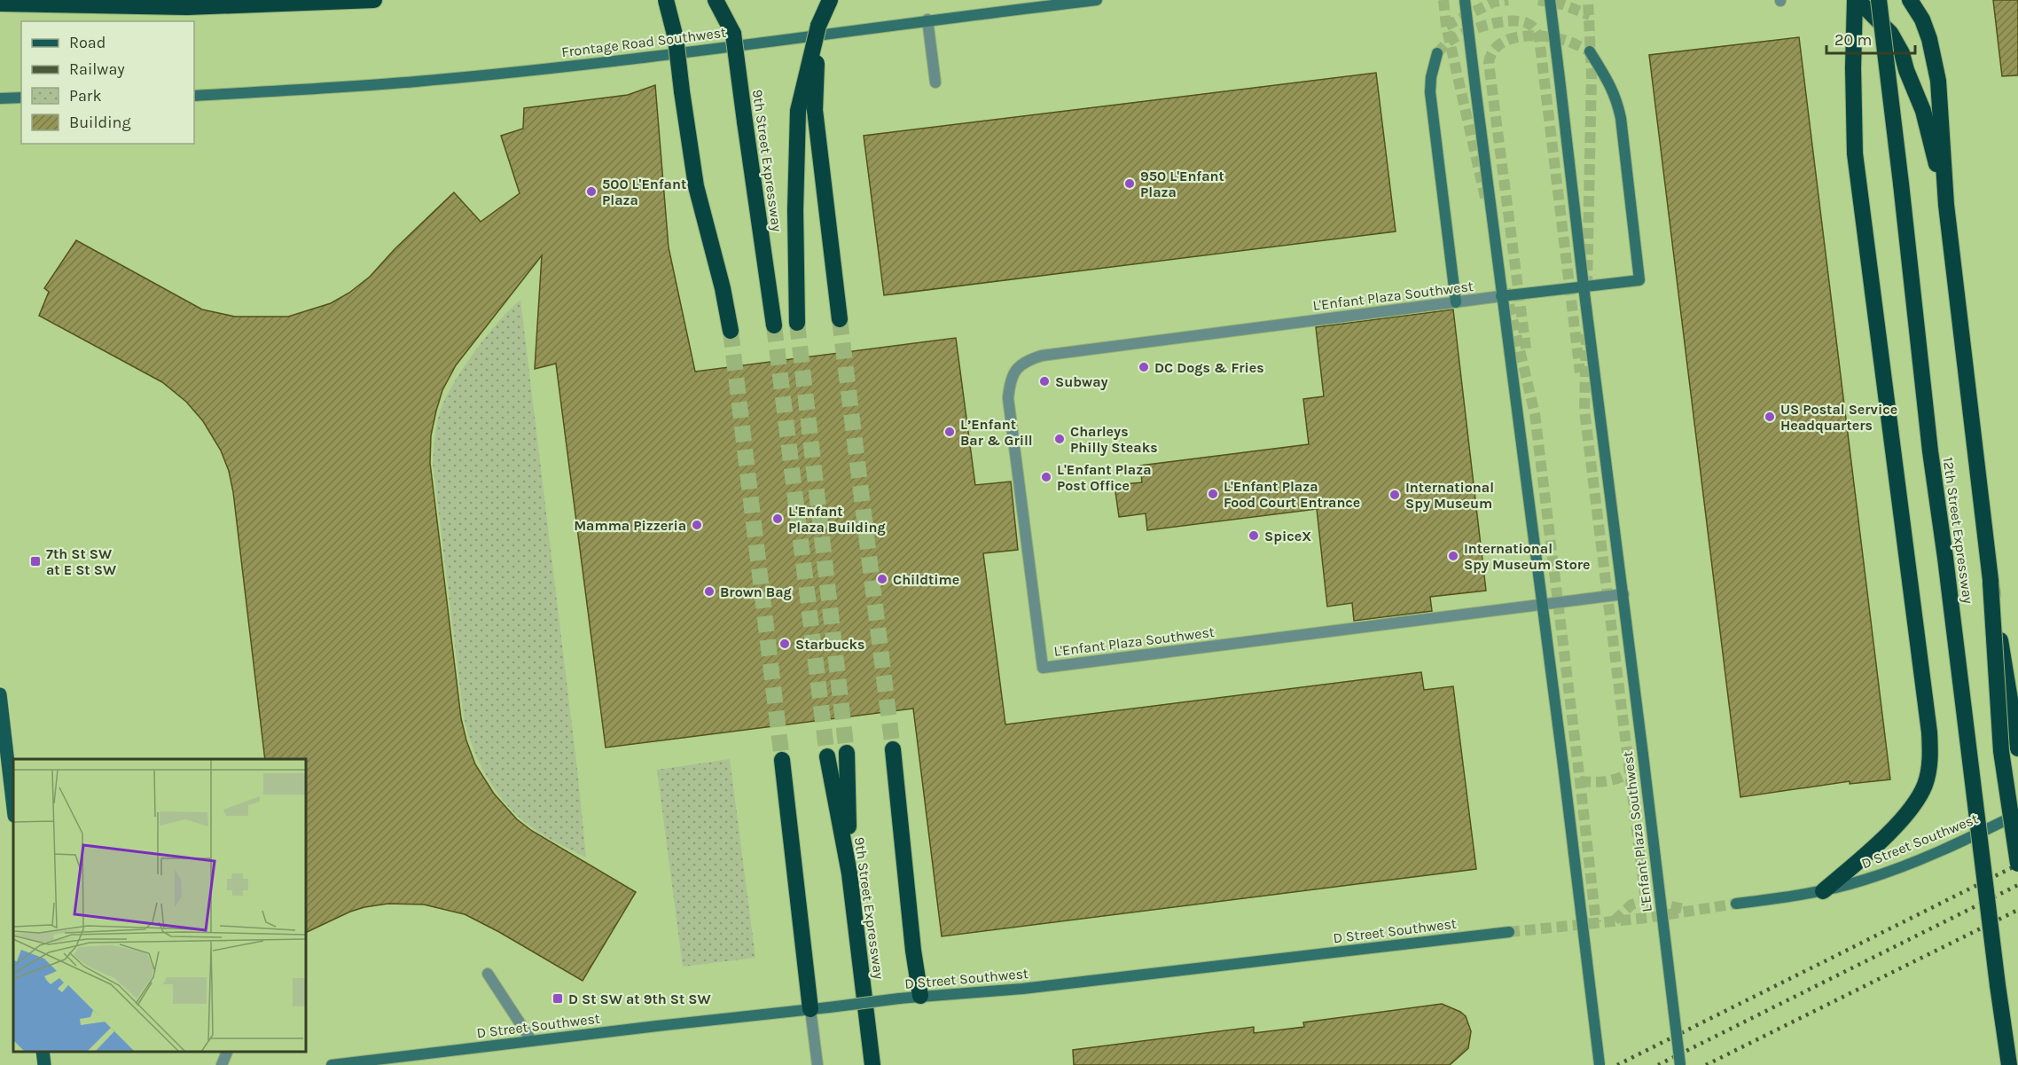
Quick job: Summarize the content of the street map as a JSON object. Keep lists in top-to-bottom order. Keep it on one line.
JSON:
{"streets":{"highway":["9th Street Expressway","12th Street Expressway"],"street":["Frontage Road Southwest","L'Enfant Plaza Southwest","D Street Southwest"]},"places":{"other":["950 L'Enfant Plaza","500 L'Enfant Plaza","DC Dogs & Fries","Subway","US Postal Service Headquarters","L’Enfant Bar & Grill","Charleys Philly Steaks","L'Enfant Plaza Post Office","L'Enfant Plaza Food Court Entrance","International Spy Museum","L'Enfant Plaza Building","Mamma Pizzeria","SpiceX","International Spy Museum Store","Childtime","Brown Bag","Starbucks"],"transit":["7th St SW at E St SW","D St SW at 9th St SW"]},"legend":["Road","Railway","Park","Building"],"scale_bar":"20 m"}
